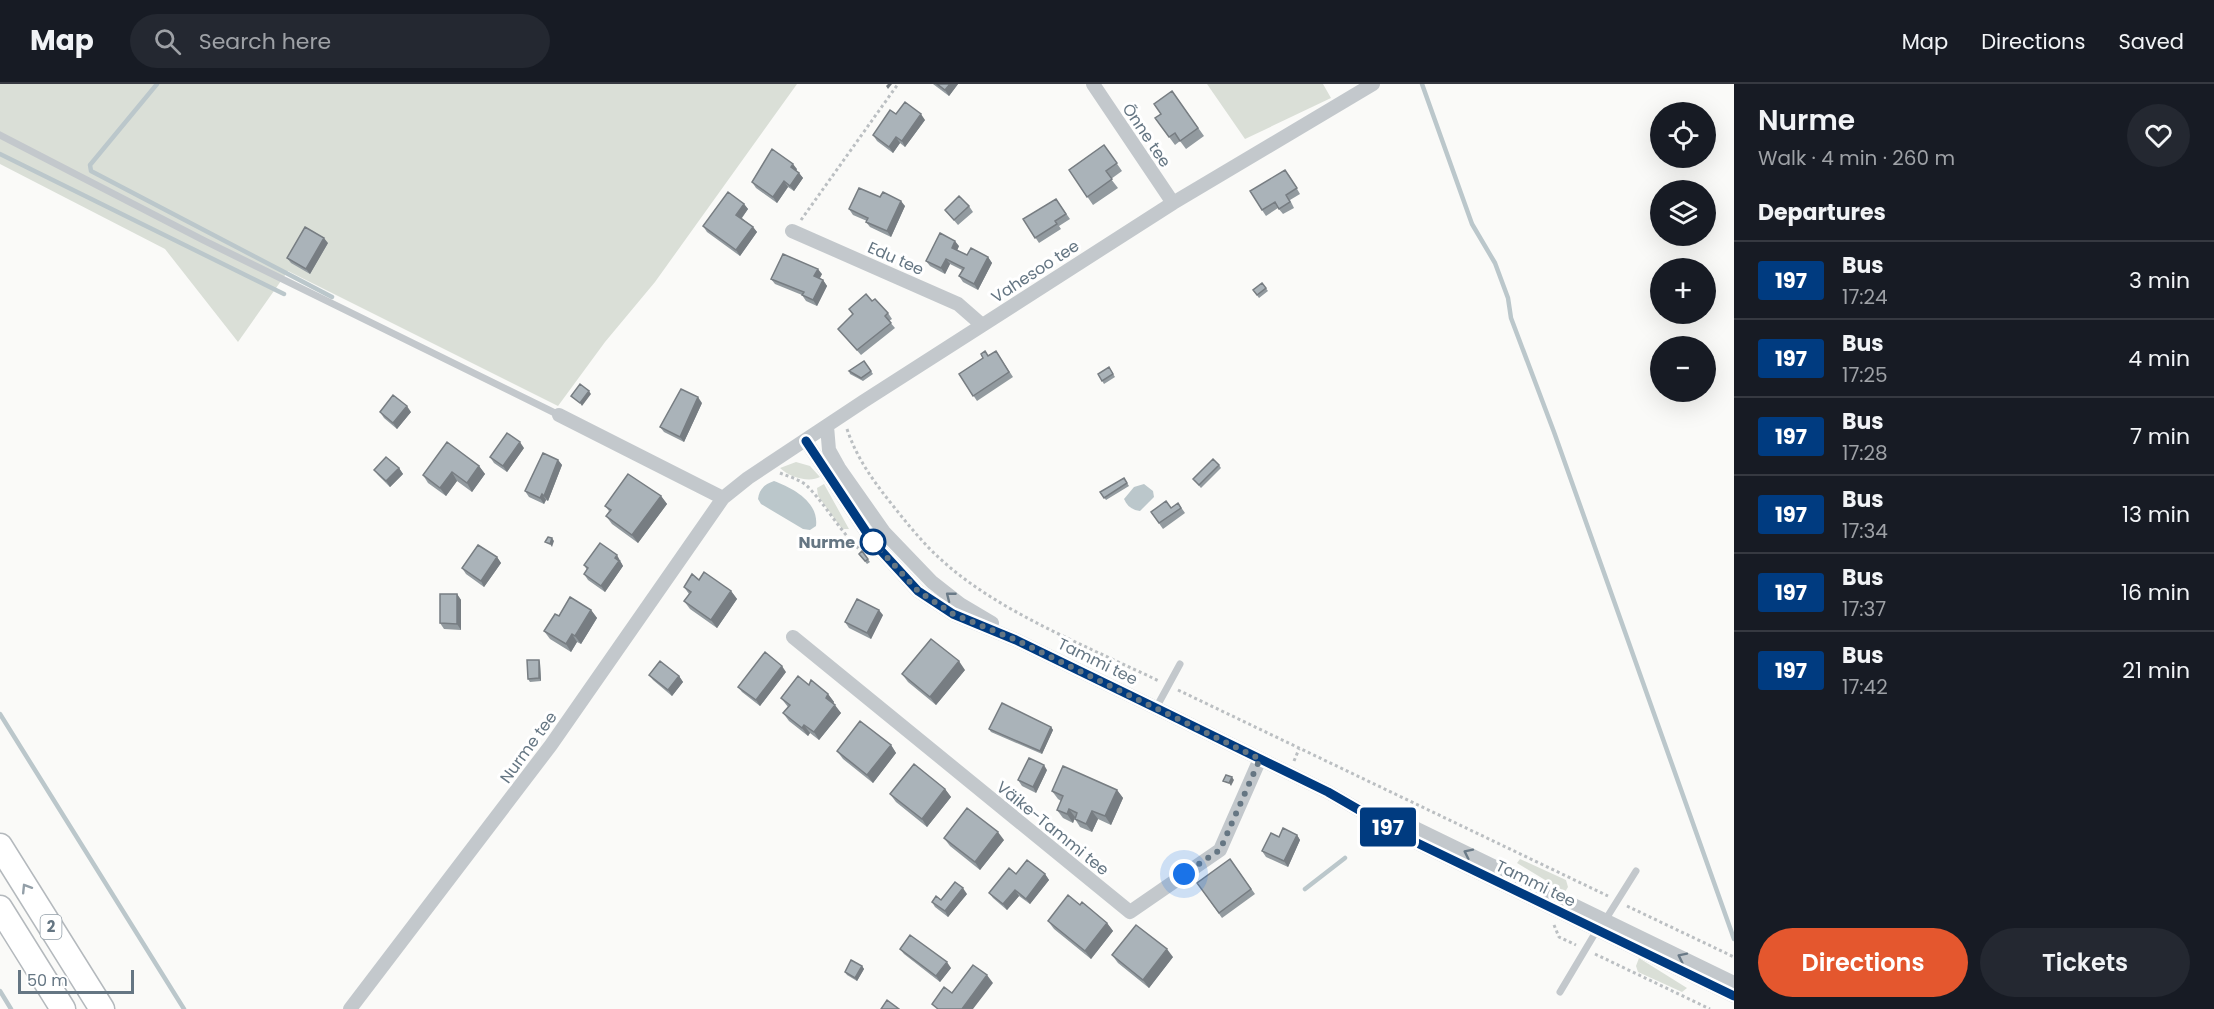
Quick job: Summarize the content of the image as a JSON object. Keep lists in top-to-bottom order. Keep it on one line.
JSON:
{"streets":{"highway":["2"],"street":["Õnne tee","Edu tee","Vahesoo tee","Tammi tee","Nurme tee","Väike-Tammi tee"]},"crossings":[["Õnne tee","Vahesoo tee"],["Edu tee","Vahesoo tee"],["Vahesoo tee","Tammi tee"],["Vahesoo tee","Nurme tee"],["Tammi tee","Väike-Tammi tee"]],"places":["Nurme"],"lines":["bus line 197"],"scale_bar":"50 m","page":{"header":"Map","search":"Search here","nav":["Map","Directions","Saved"],"on_map":"197","heading":[["Nurme","Walk · 4 min · 260 m"],"Departures"],"map_buttons":["+","−"],"list":[{"mark":"197","name":"Bus","note":"17:24","value":"3 min"},{"mark":"197","name":"Bus","note":"17:25","value":"4 min"},{"mark":"197","name":"Bus","note":"17:28","value":"7 min"},{"mark":"197","name":"Bus","note":"17:34","value":"13 min"},{"mark":"197","name":"Bus","note":"17:37","value":"16 min"},{"mark":"197","name":"Bus","note":"17:42","value":"21 min"}],"buttons":["Directions","Tickets"],"scale":"50 m"}}
